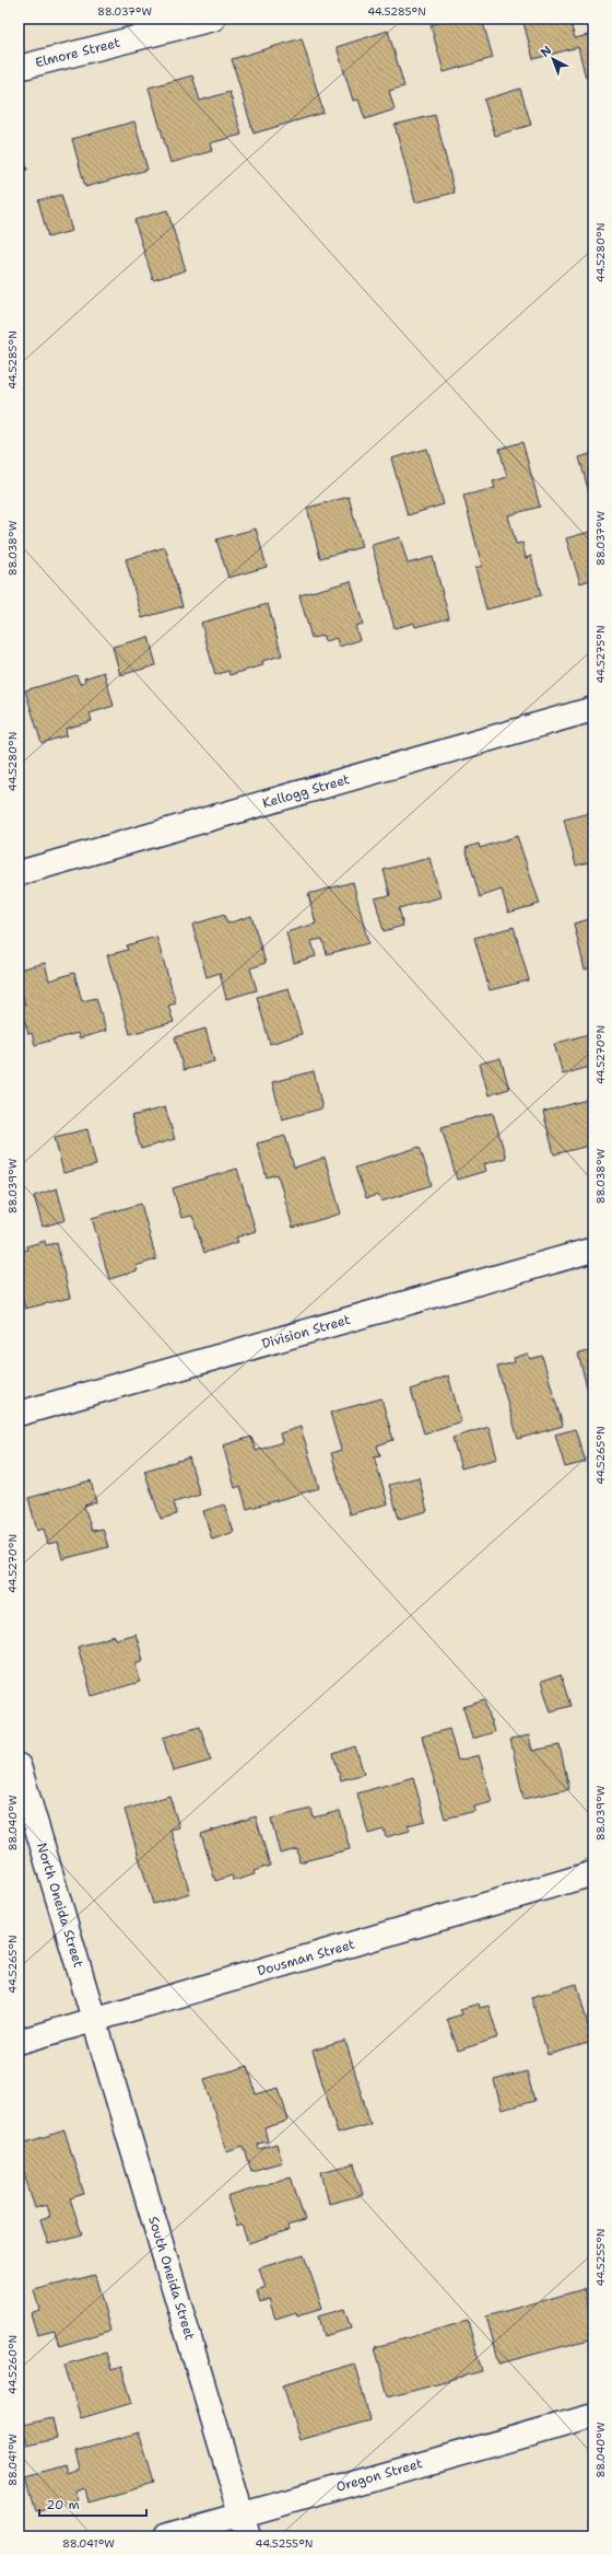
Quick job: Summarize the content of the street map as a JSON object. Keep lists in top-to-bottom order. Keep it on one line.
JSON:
{"streets":{"street":["Elmore Street","Kellogg Street","Division Street","North Oneida Street","Dousman Street","South Oneida Street","Oregon Street"]},"crossings":[["North Oneida Street","Dousman Street"],["North Oneida Street","South Oneida Street"],["Dousman Street","South Oneida Street"],["South Oneida Street","Oregon Street"]],"scale_bar":"20 m","north":"top left","coordinates":["88.037°W","44.5285°N","44.5280°N","88.038°W","44.5275°N","44.5270°N","88.039°W","44.5265°N","88.040°W","44.5255°N","44.5260°N","88.041°W"]}
